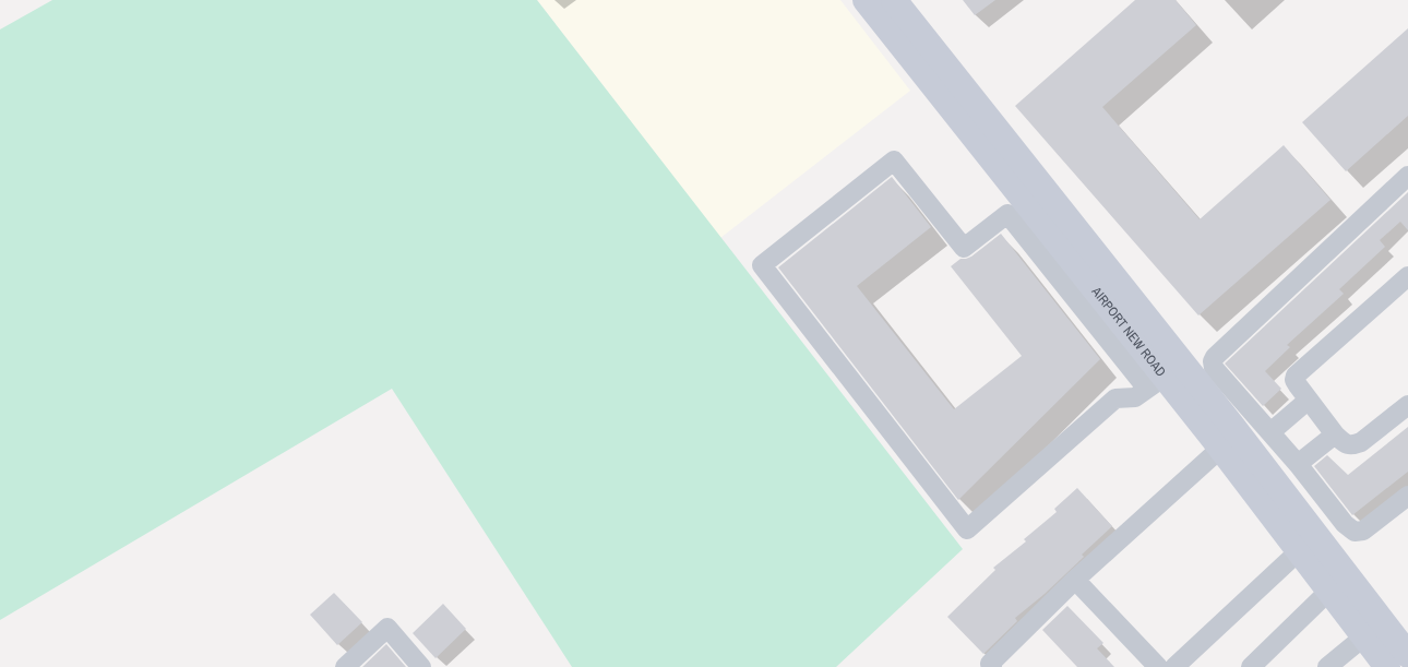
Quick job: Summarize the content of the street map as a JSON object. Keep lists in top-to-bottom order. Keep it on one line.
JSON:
{"streets":{"main road":["AIRPORT NEW ROAD"]}}
